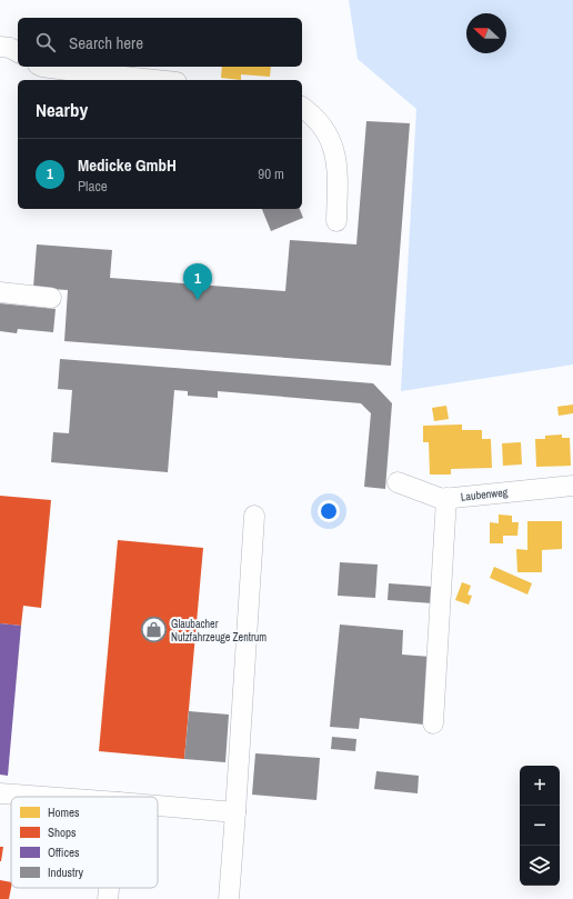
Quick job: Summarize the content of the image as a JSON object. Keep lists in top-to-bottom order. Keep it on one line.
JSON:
{"streets":{"street":["Laubenweg"]},"places":{"shop":["Glaubacher Nutzfahrzeuge Zentrum"]},"legend":["Homes","Shops","Offices","Industry"],"north":"left","page":{"search":"Search here","heading":"Nearby","list":[{"mark":"1","name":"Medicke GmbH","note":"Place","value":"90 m"}],"pins":"1","map_buttons":["+","−"]}}
